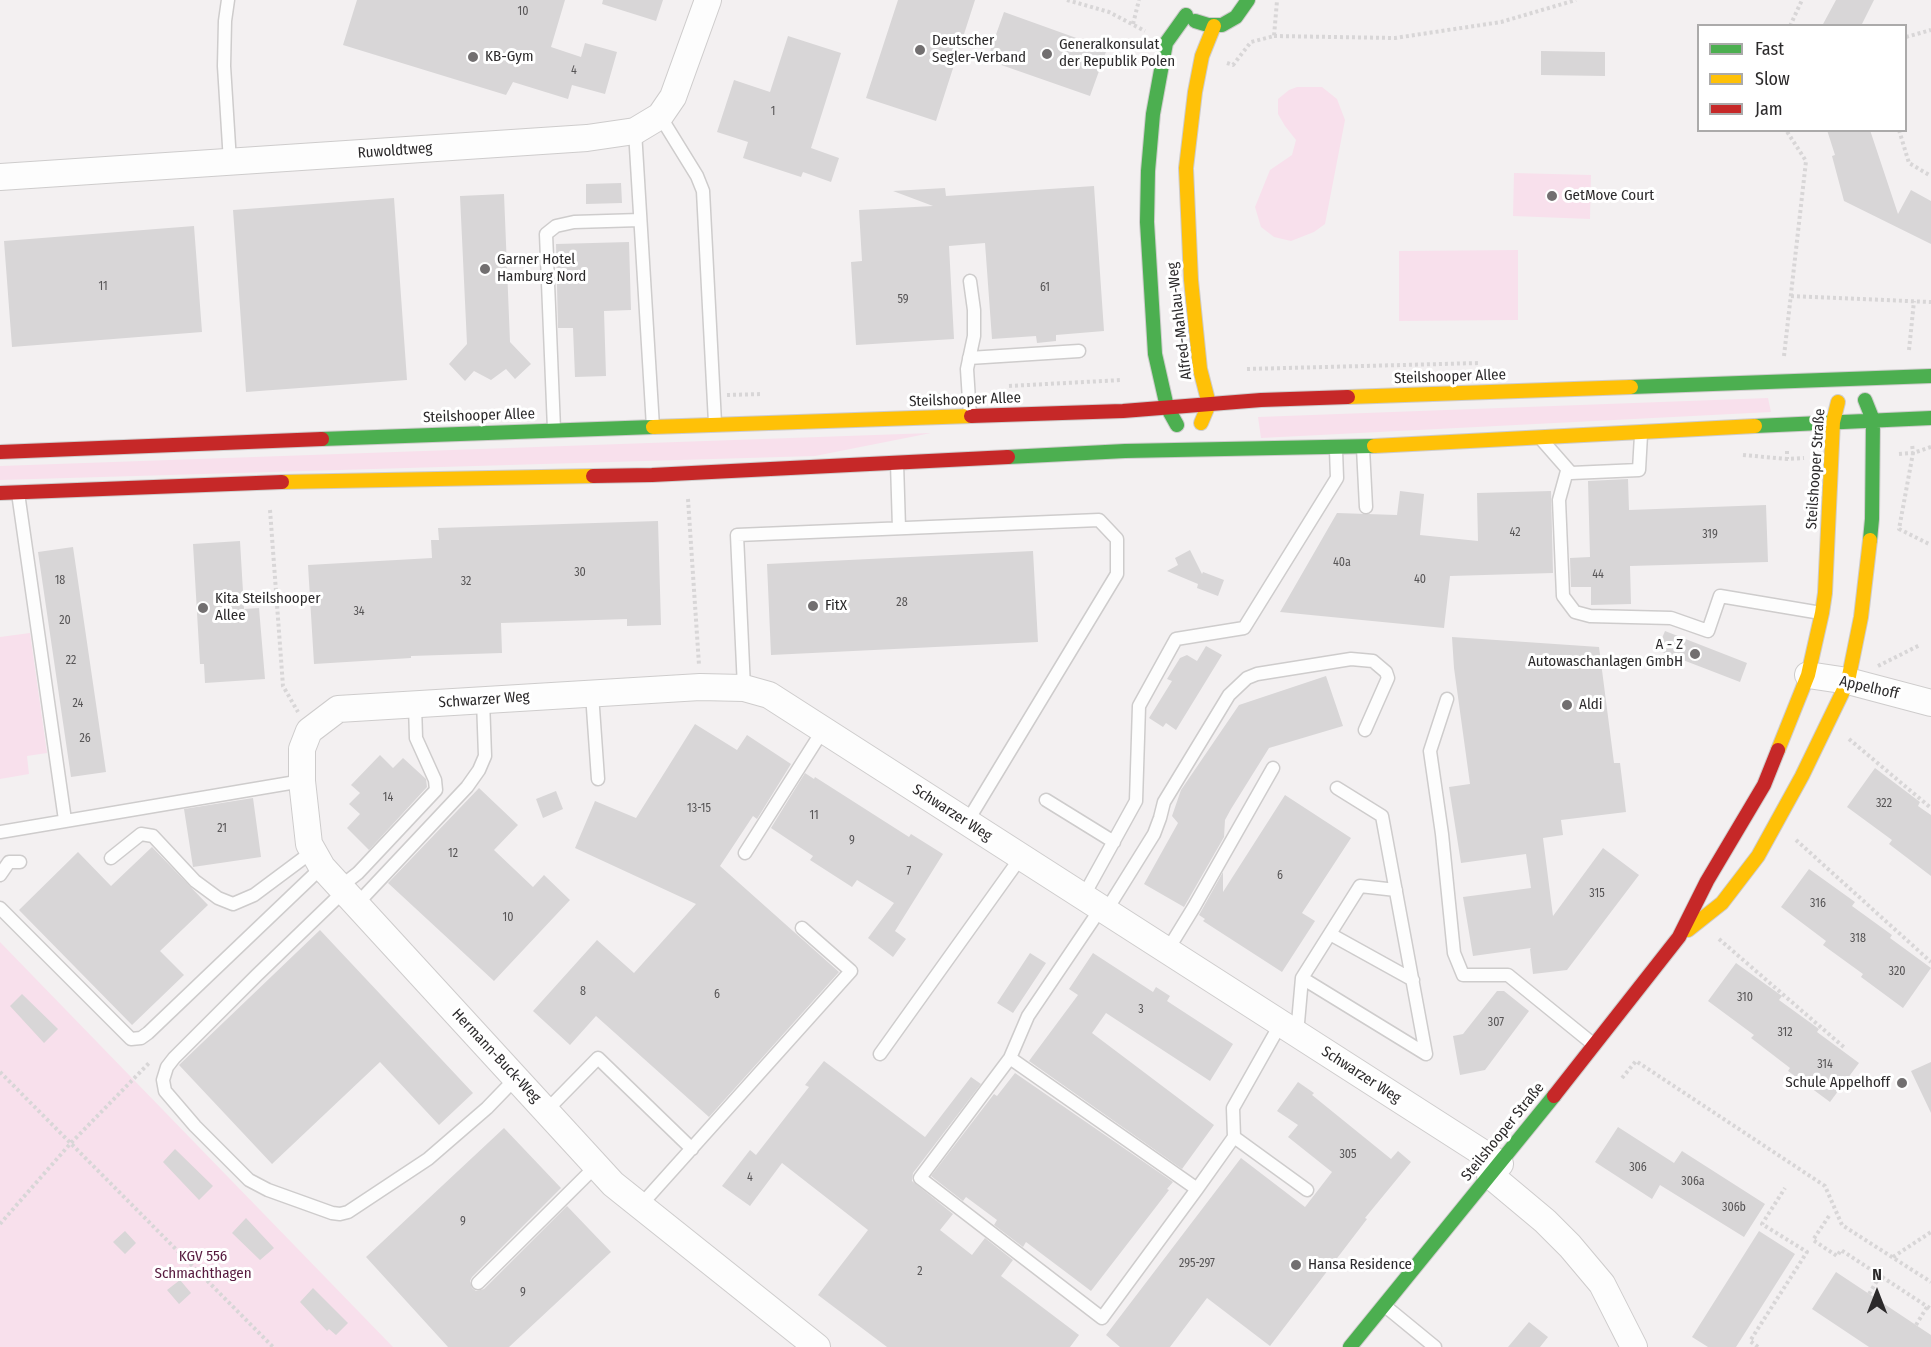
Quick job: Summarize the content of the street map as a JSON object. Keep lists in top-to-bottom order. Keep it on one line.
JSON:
{"streets":{"main road":["Alfred-Mahlau-Weg","Steilshooper Allee","Steilshooper Straße"],"street":["Ruwoldtweg","Appelhoff","Schwarzer Weg","Hermann-Buck-Weg"]},"crossings":[["Alfred-Mahlau-Weg","Steilshooper Allee"],["Steilshooper Allee","Steilshooper Straße"],["Steilshooper Straße","Appelhoff"],["Steilshooper Straße","Schwarzer Weg"],["Schwarzer Weg","Hermann-Buck-Weg"]],"parks":["KGV 556 Schmachthagen"],"places":["Deutscher Segler-Verband","Generalkonsulat der Republik Polen","KB-Gym","GetMove Court","Garner Hotel Hamburg Nord","FitX","Kita Steilshooper Allee","A - Z Autowaschanlagen GmbH","Aldi","Schule Appelhoff","Hansa Residence"],"house_numbers":["10","4","1","11","61","59","42","319","40a","30","44","40","18","32","28","34","20","22","24","26","14","322","13-15","11","21","9","12","7","6","315","316","10","318","320","8","6","310","3","307","312","314","305","306","4","306a","306b","9","295-297","2","9"],"legend":["Fast","Slow","Jam"],"north":"top"}
